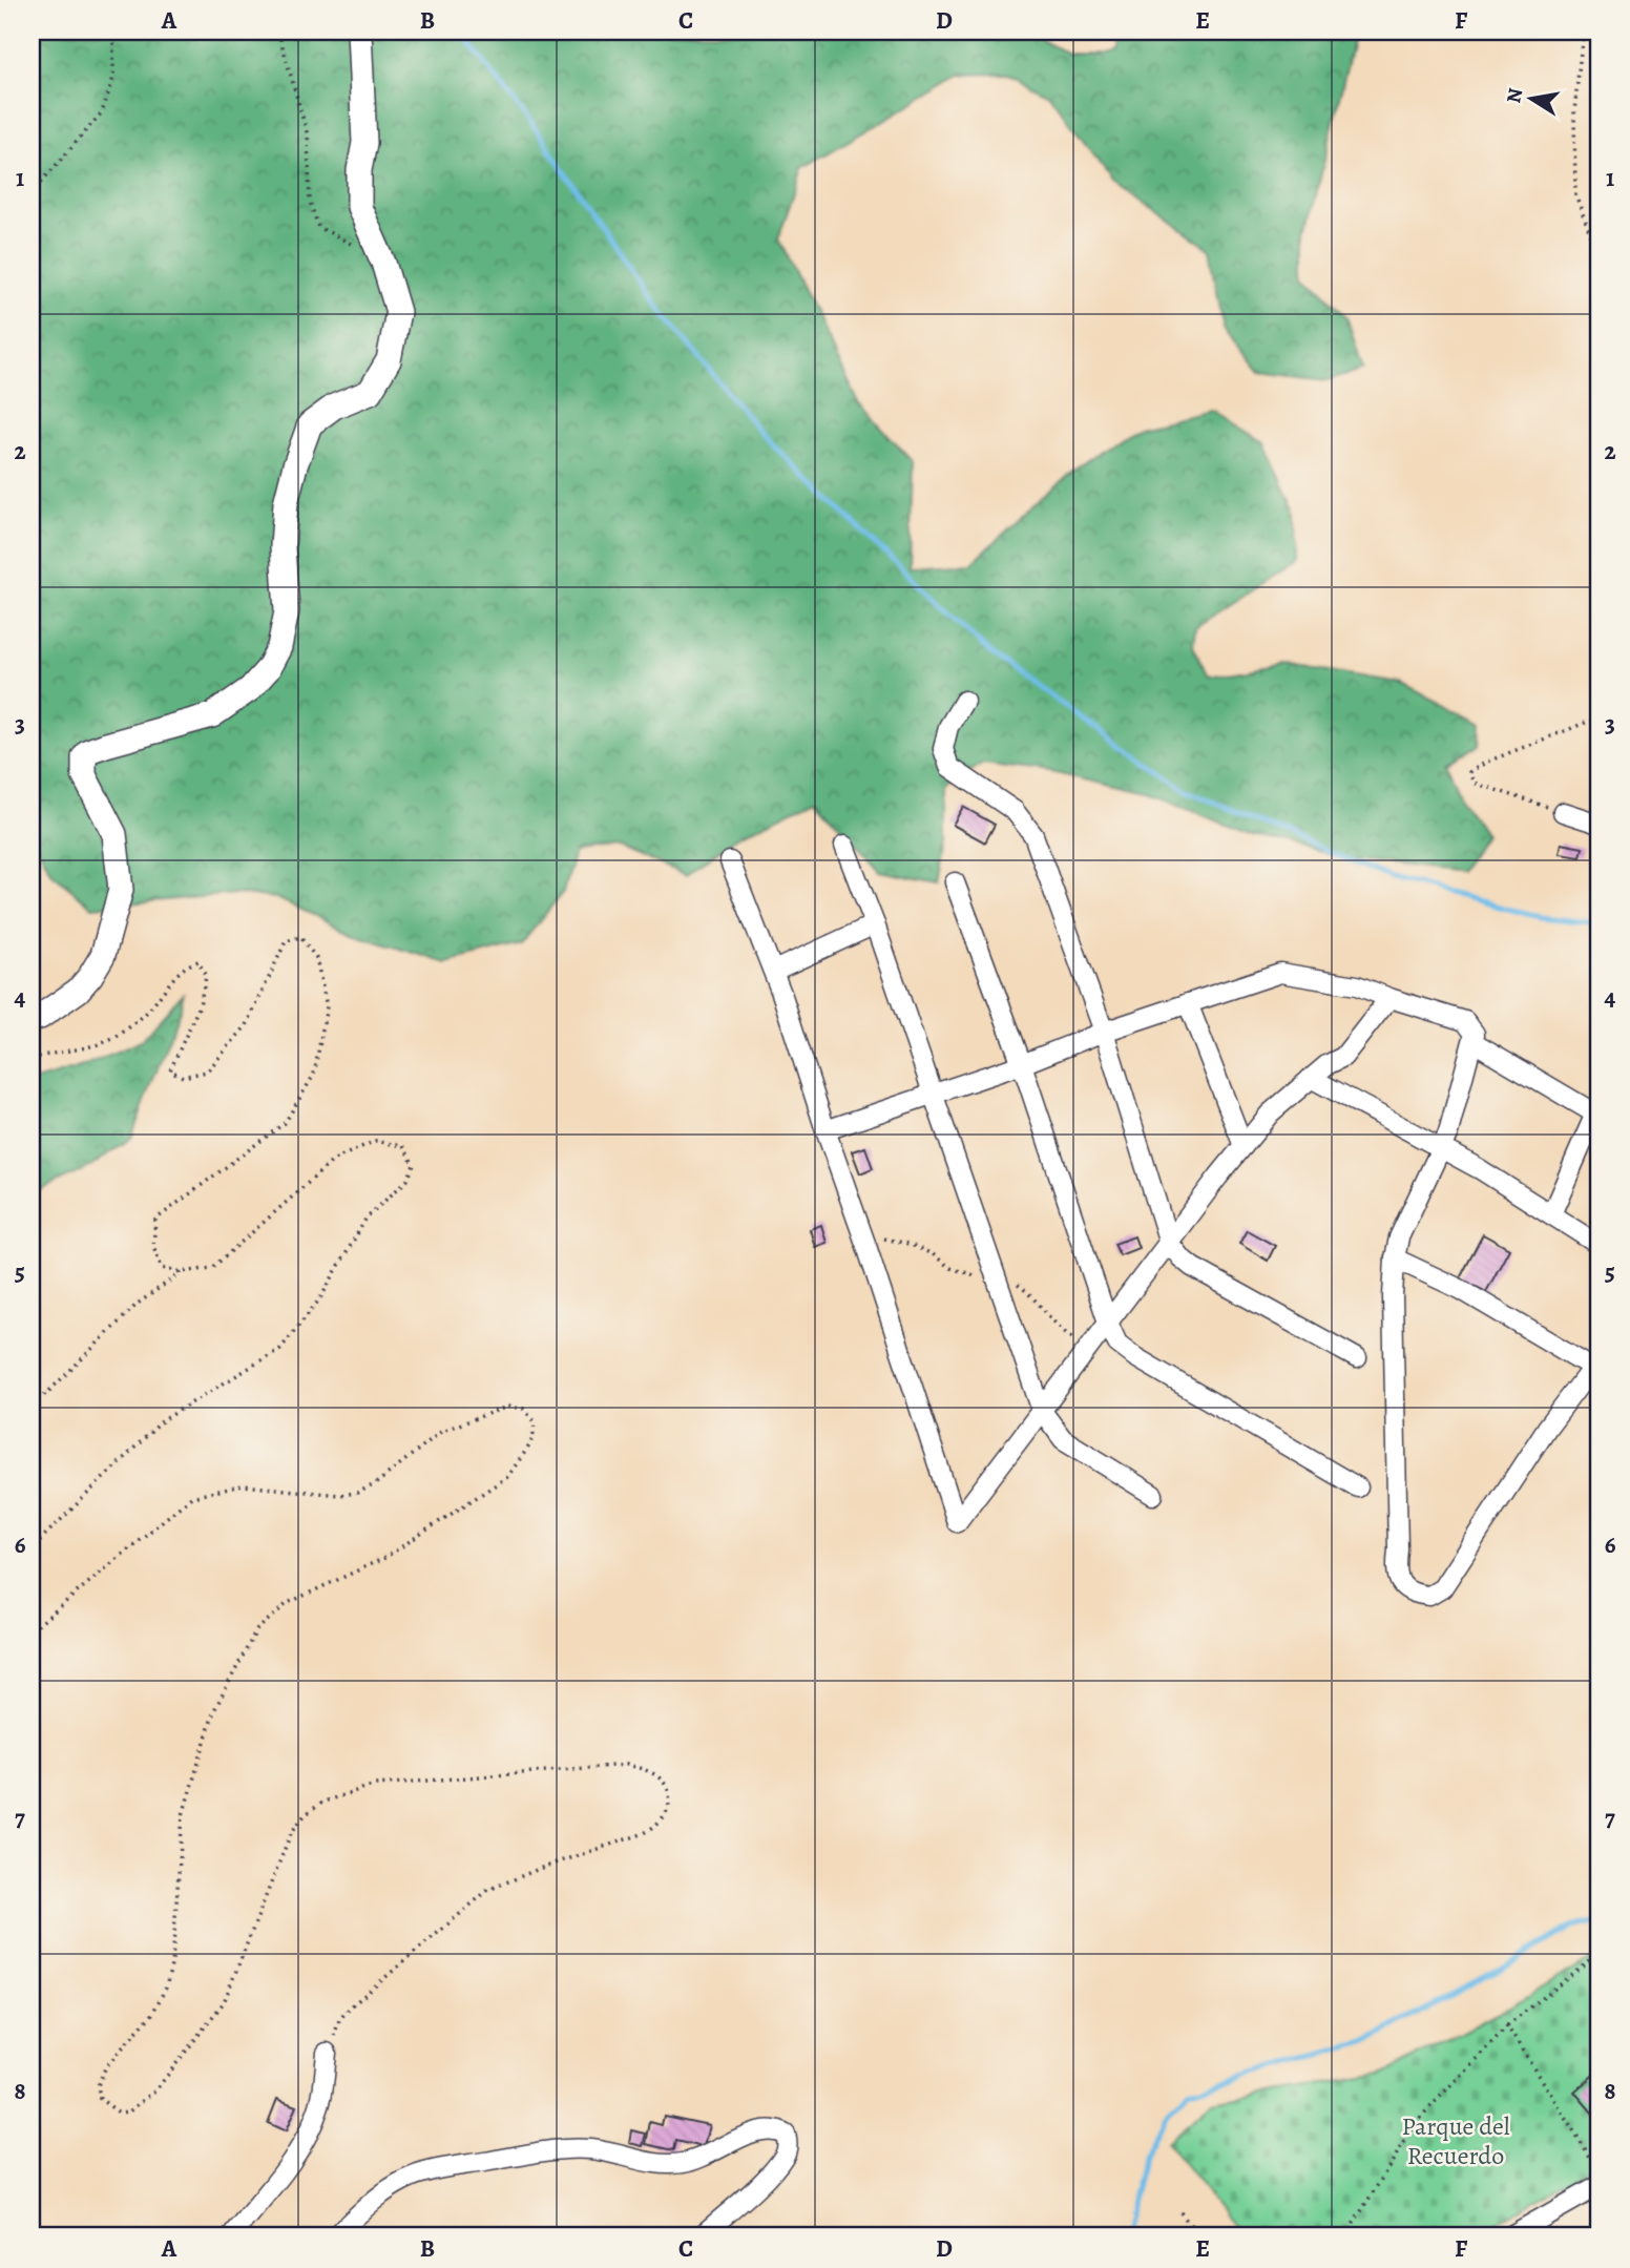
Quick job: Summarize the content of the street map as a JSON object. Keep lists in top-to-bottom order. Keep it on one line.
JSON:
{"parks":["Parque del Recuerdo"],"north":"left","grid":{"columns":["A","B","C","D","E","F"],"rows":["1","2","3","4","5","6","7","8"]}}
